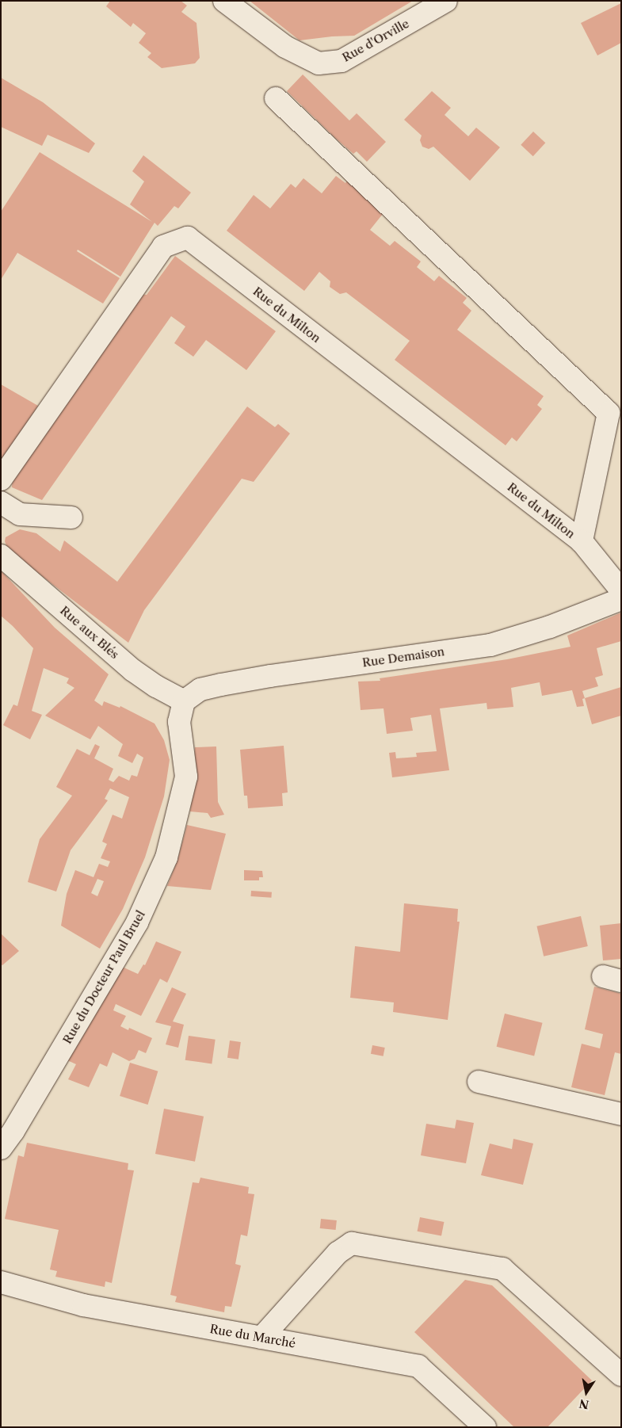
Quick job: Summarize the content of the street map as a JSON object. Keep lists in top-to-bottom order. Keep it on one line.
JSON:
{"streets":{"street":["Rue d'Orville","Rue du Milton","Rue aux Blés","Rue Demaison","Rue du Docteur Paul Bruel","Rue du Marché"]},"crossings":[["Rue aux Blés","Rue Demaison"],["Rue aux Blés","Rue du Docteur Paul Bruel"],["Rue Demaison","Rue du Docteur Paul Bruel"]],"north":"bottom"}
